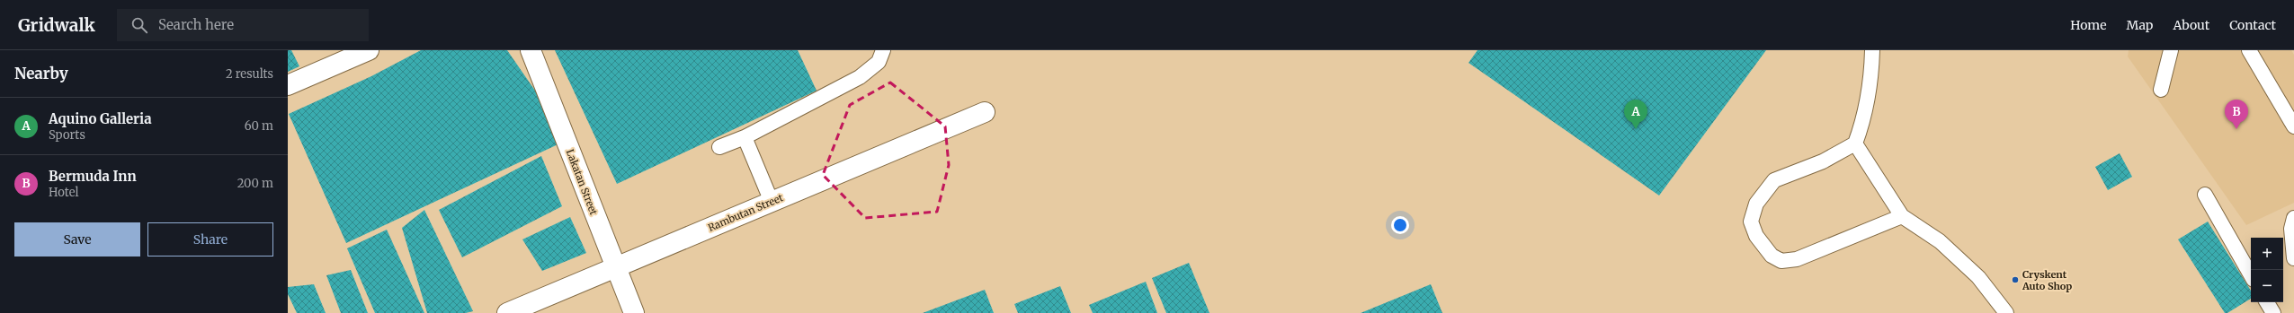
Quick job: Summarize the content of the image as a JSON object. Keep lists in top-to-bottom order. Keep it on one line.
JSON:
{"streets":{"street":["Lakatan Street","Rambutan Street"]},"crossings":[["Lakatan Street","Rambutan Street"]],"places":["Cryskent Auto Shop"],"page":{"header":"Gridwalk","search":"Search here","nav":["Home","Map","About","Contact"],"heading":["Nearby","2 results"],"list":[{"mark":"A","name":"Aquino Galleria","note":"Sports","value":"60 m"},{"mark":"B","name":"Bermuda Inn","note":"Hotel","value":"200 m"}],"pins":["A","B"],"buttons":["Save","Share"],"map_buttons":["+","−"]}}
